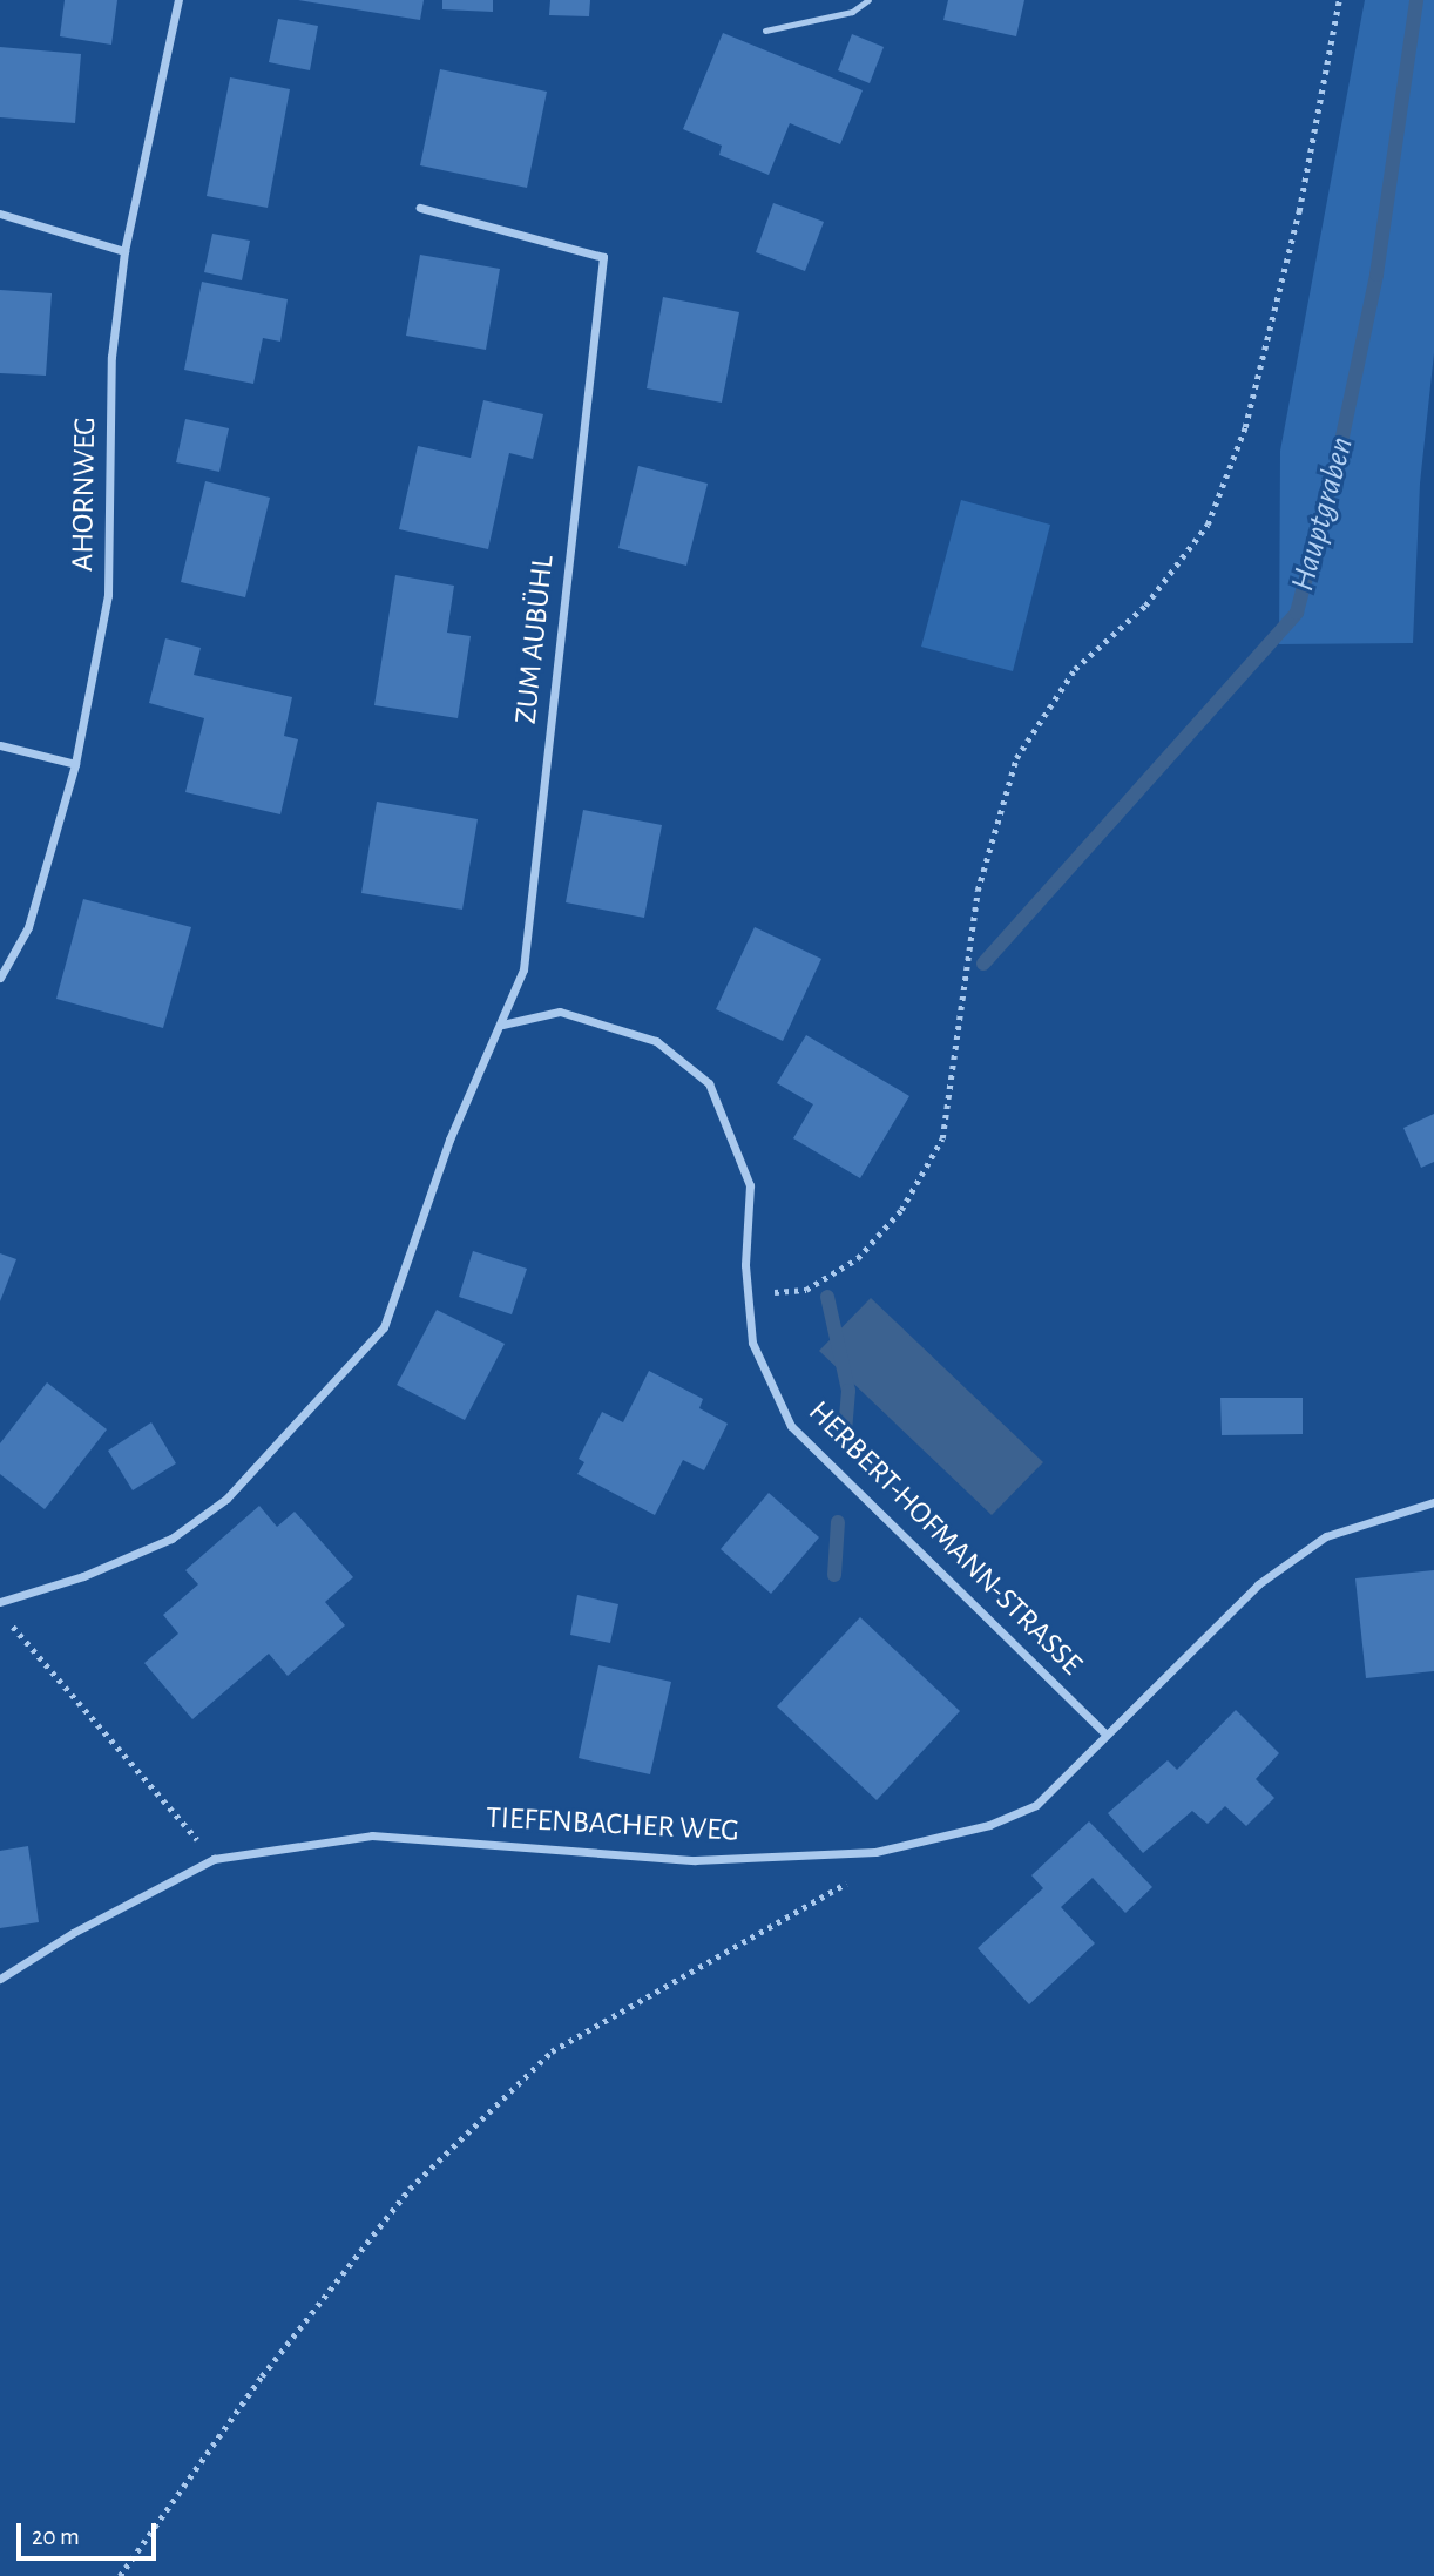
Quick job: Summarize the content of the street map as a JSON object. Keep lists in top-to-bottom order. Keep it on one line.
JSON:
{"streets":{"street":["AHORNWEG","ZUM AUBÜHL","HERBERT-HOFMANN-STRASSE","TIEFENBACHER WEG"]},"crossings":[["ZUM AUBÜHL","HERBERT-HOFMANN-STRASSE"],["HERBERT-HOFMANN-STRASSE","TIEFENBACHER WEG"]],"water":["Hauptgraben"],"scale_bar":"20 m"}
